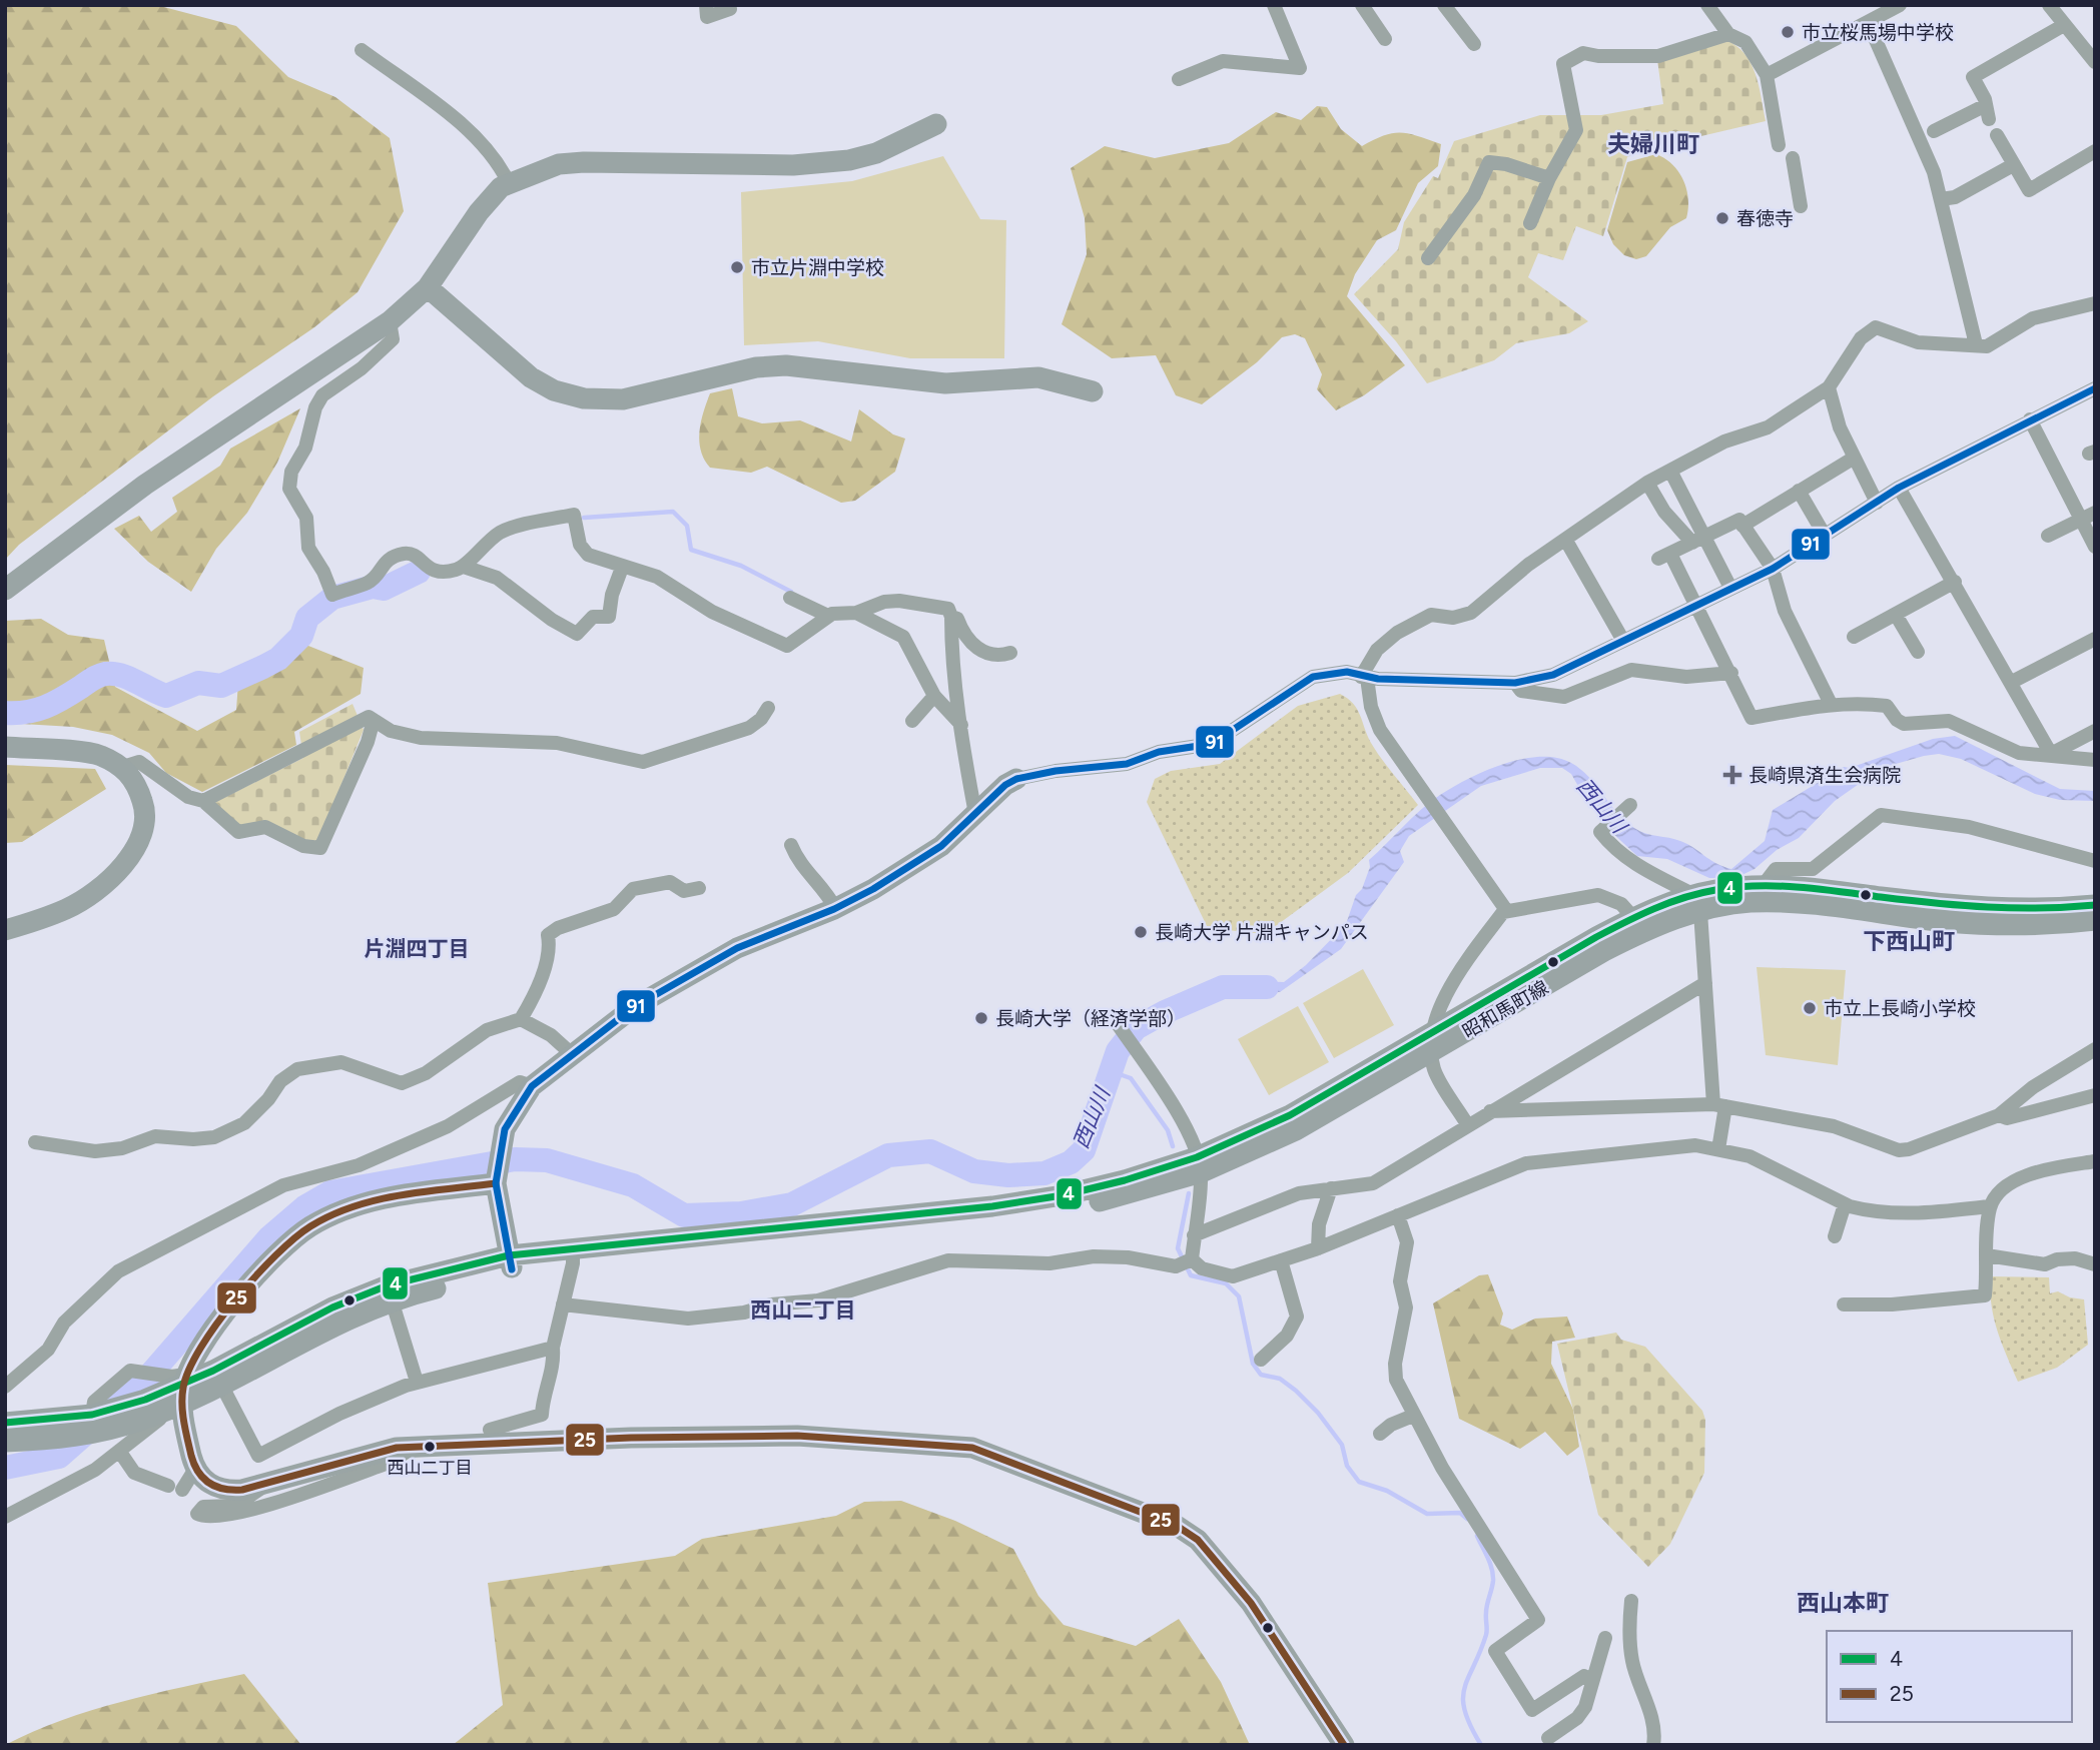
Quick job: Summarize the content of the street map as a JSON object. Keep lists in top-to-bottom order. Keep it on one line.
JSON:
{"streets":{"street":["昭和馬町線"]},"districts":["夫婦川町","下西山町","片淵四丁目","西山二丁目","西山本町"],"water":["西山川"],"places":{"other":["市立桜馬場中学校","春徳寺","市立片淵中学校","長崎大学 片淵キャンパス","市立上長崎小学校","長崎大学（経済学部）","西山二丁目"],"health":["長崎県済生会病院"]},"lines":["transit line 91","transit line 4","transit line 25"],"legend":["4","25"]}
